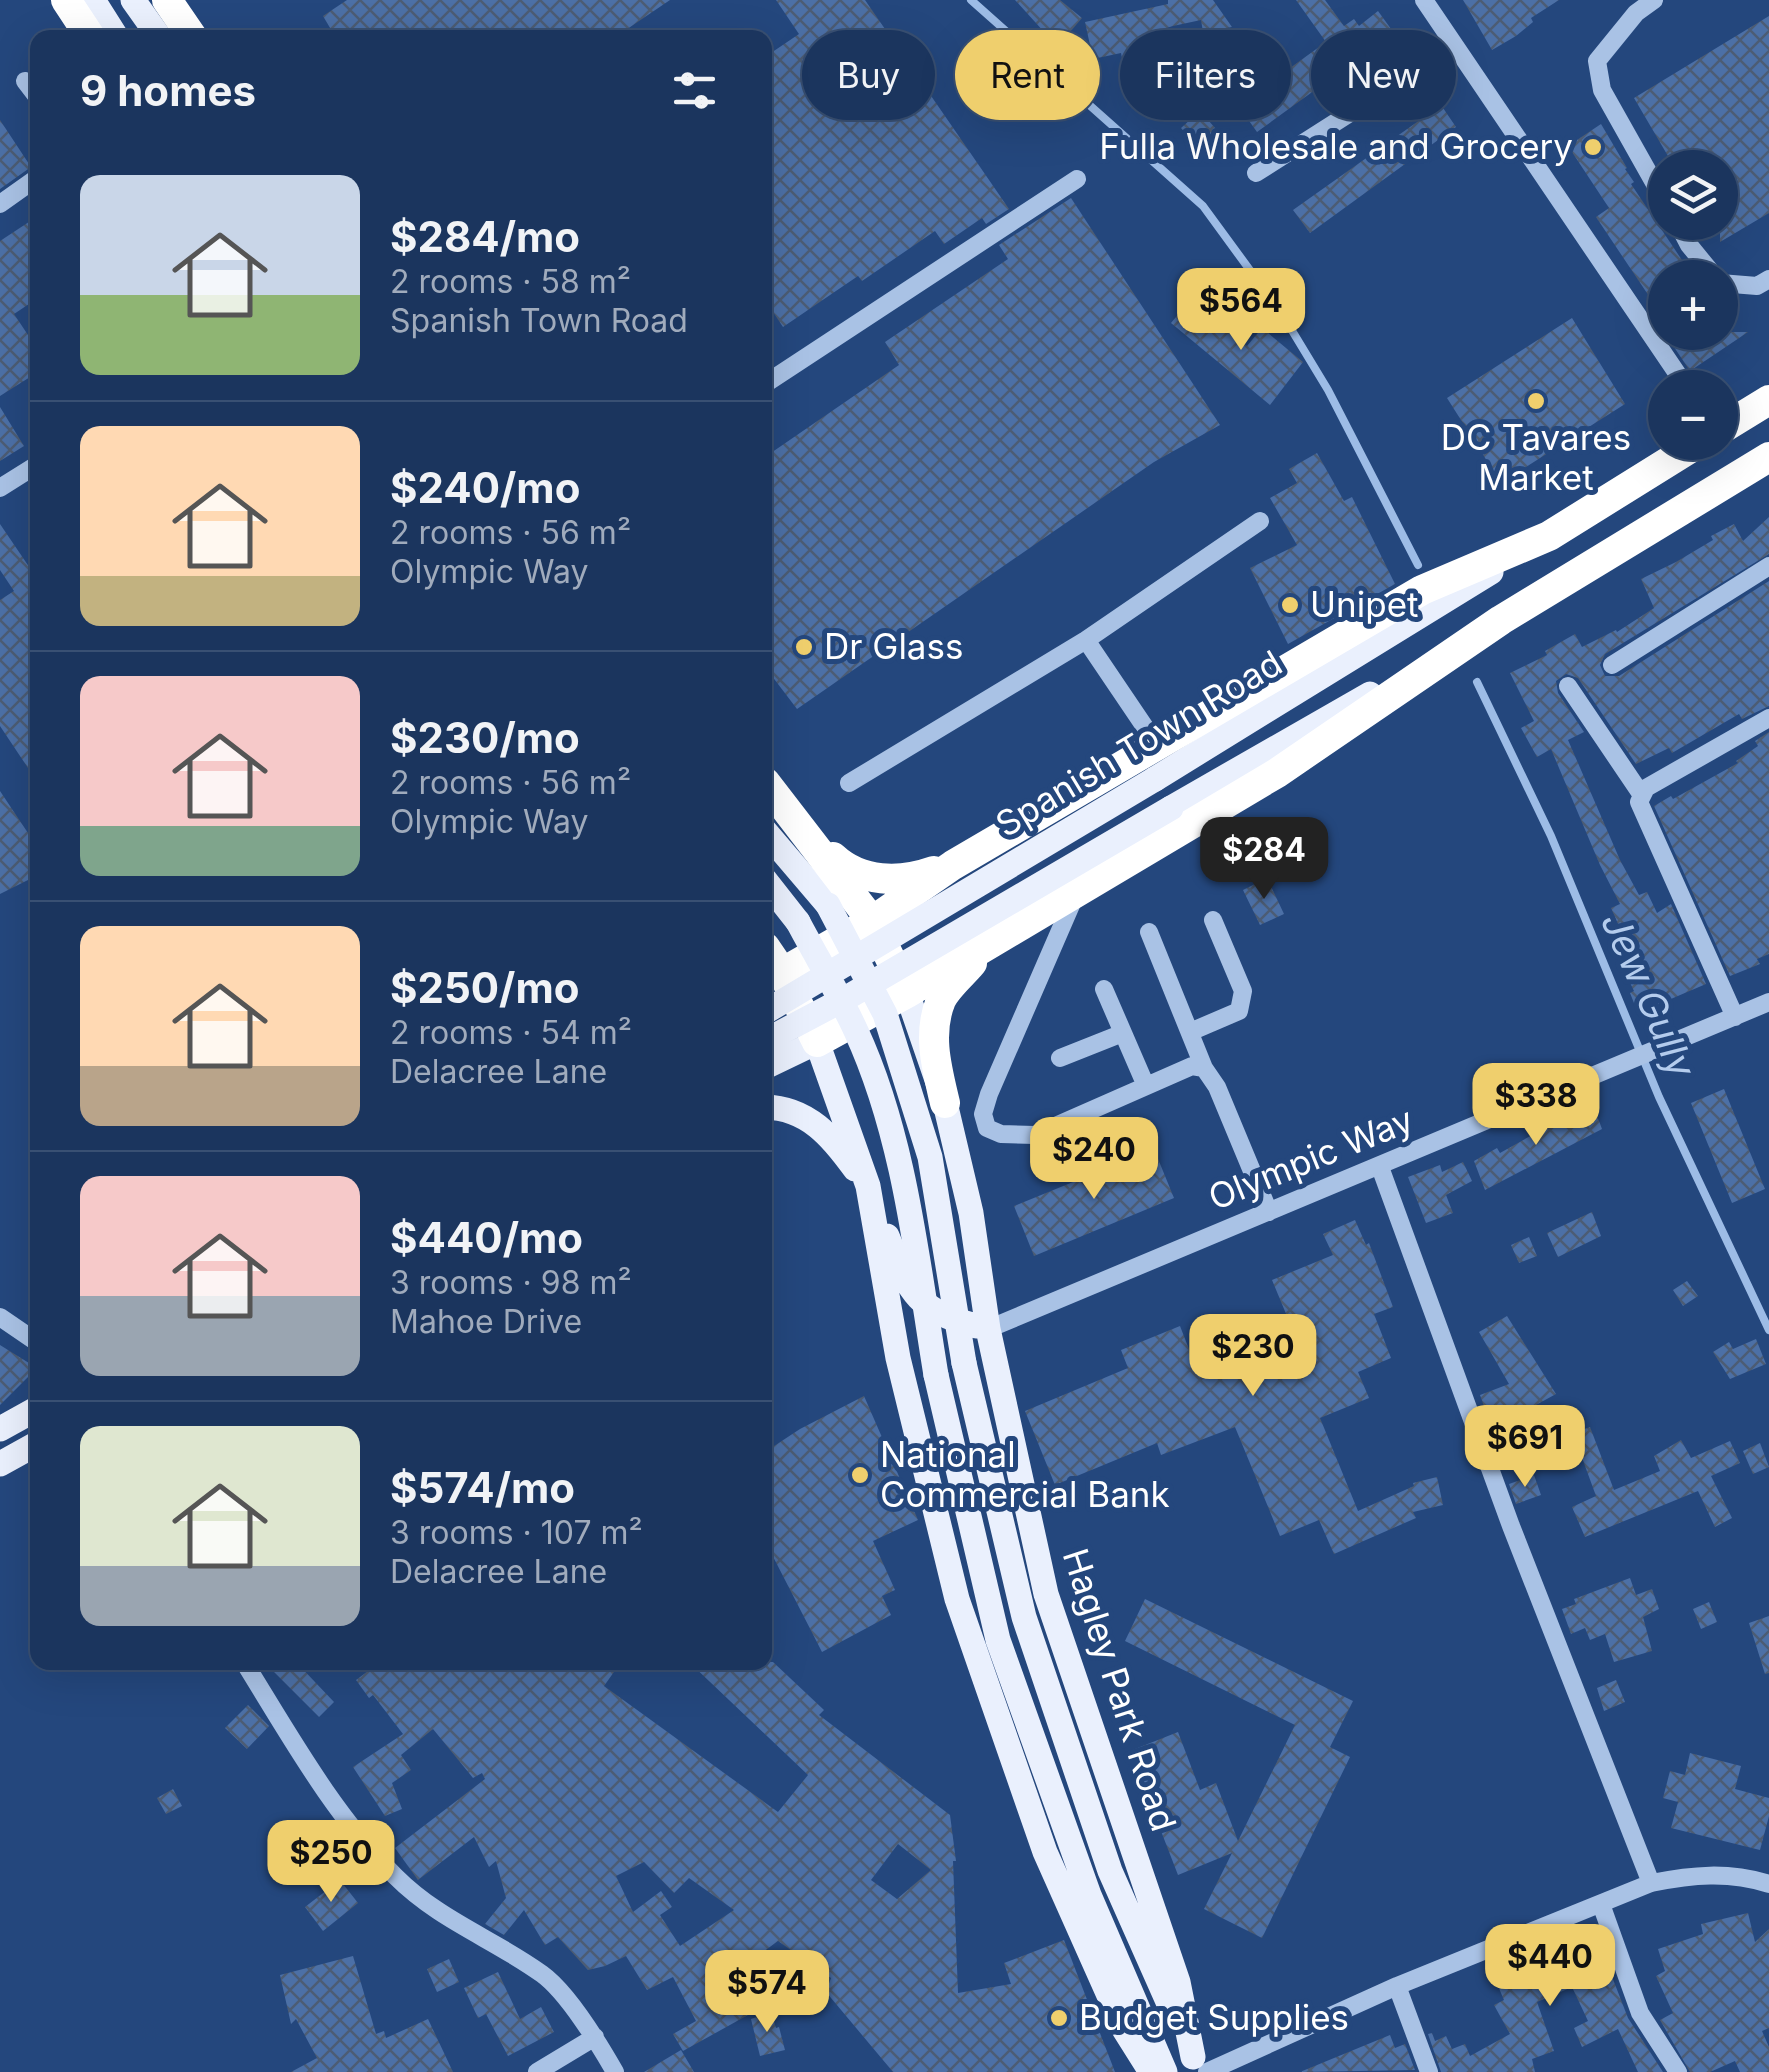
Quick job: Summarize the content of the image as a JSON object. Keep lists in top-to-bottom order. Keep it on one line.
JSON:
{"streets":{"highway":["Spanish Town Road"],"main road":["Hagley Park Road"],"street":["Olympic Way"]},"crossings":[["Spanish Town Road","Hagley Park Road"],["Olympic Way","Hagley Park Road"]],"water":["Jew Gully"],"places":["Fulla Wholesale and Grocery","DC Tavares Market","Unipet","Dr Glass","National Commercial Bank","Budget Supplies"],"page":{"chip":["Buy","Rent","Filters","New"],"heading":"9 homes","map_buttons":["+","−"],"list":[{"name":"$284/mo","note":"2 rooms · 58 m² · Spanish Town Road"},{"name":"$240/mo","note":"2 rooms · 56 m² · Olympic Way"},{"name":"$230/mo","note":"2 rooms · 56 m² · Olympic Way"},{"name":"$250/mo","note":"2 rooms · 54 m² · Delacree Lane"},{"name":"$440/mo","note":"3 rooms · 98 m² · Mahoe Drive"},{"name":"$574/mo","note":"3 rooms · 107 m² · Delacree Lane"}],"price":["$564","$284","$338","$240","$230","$691","$250","$440","$574"]}}
